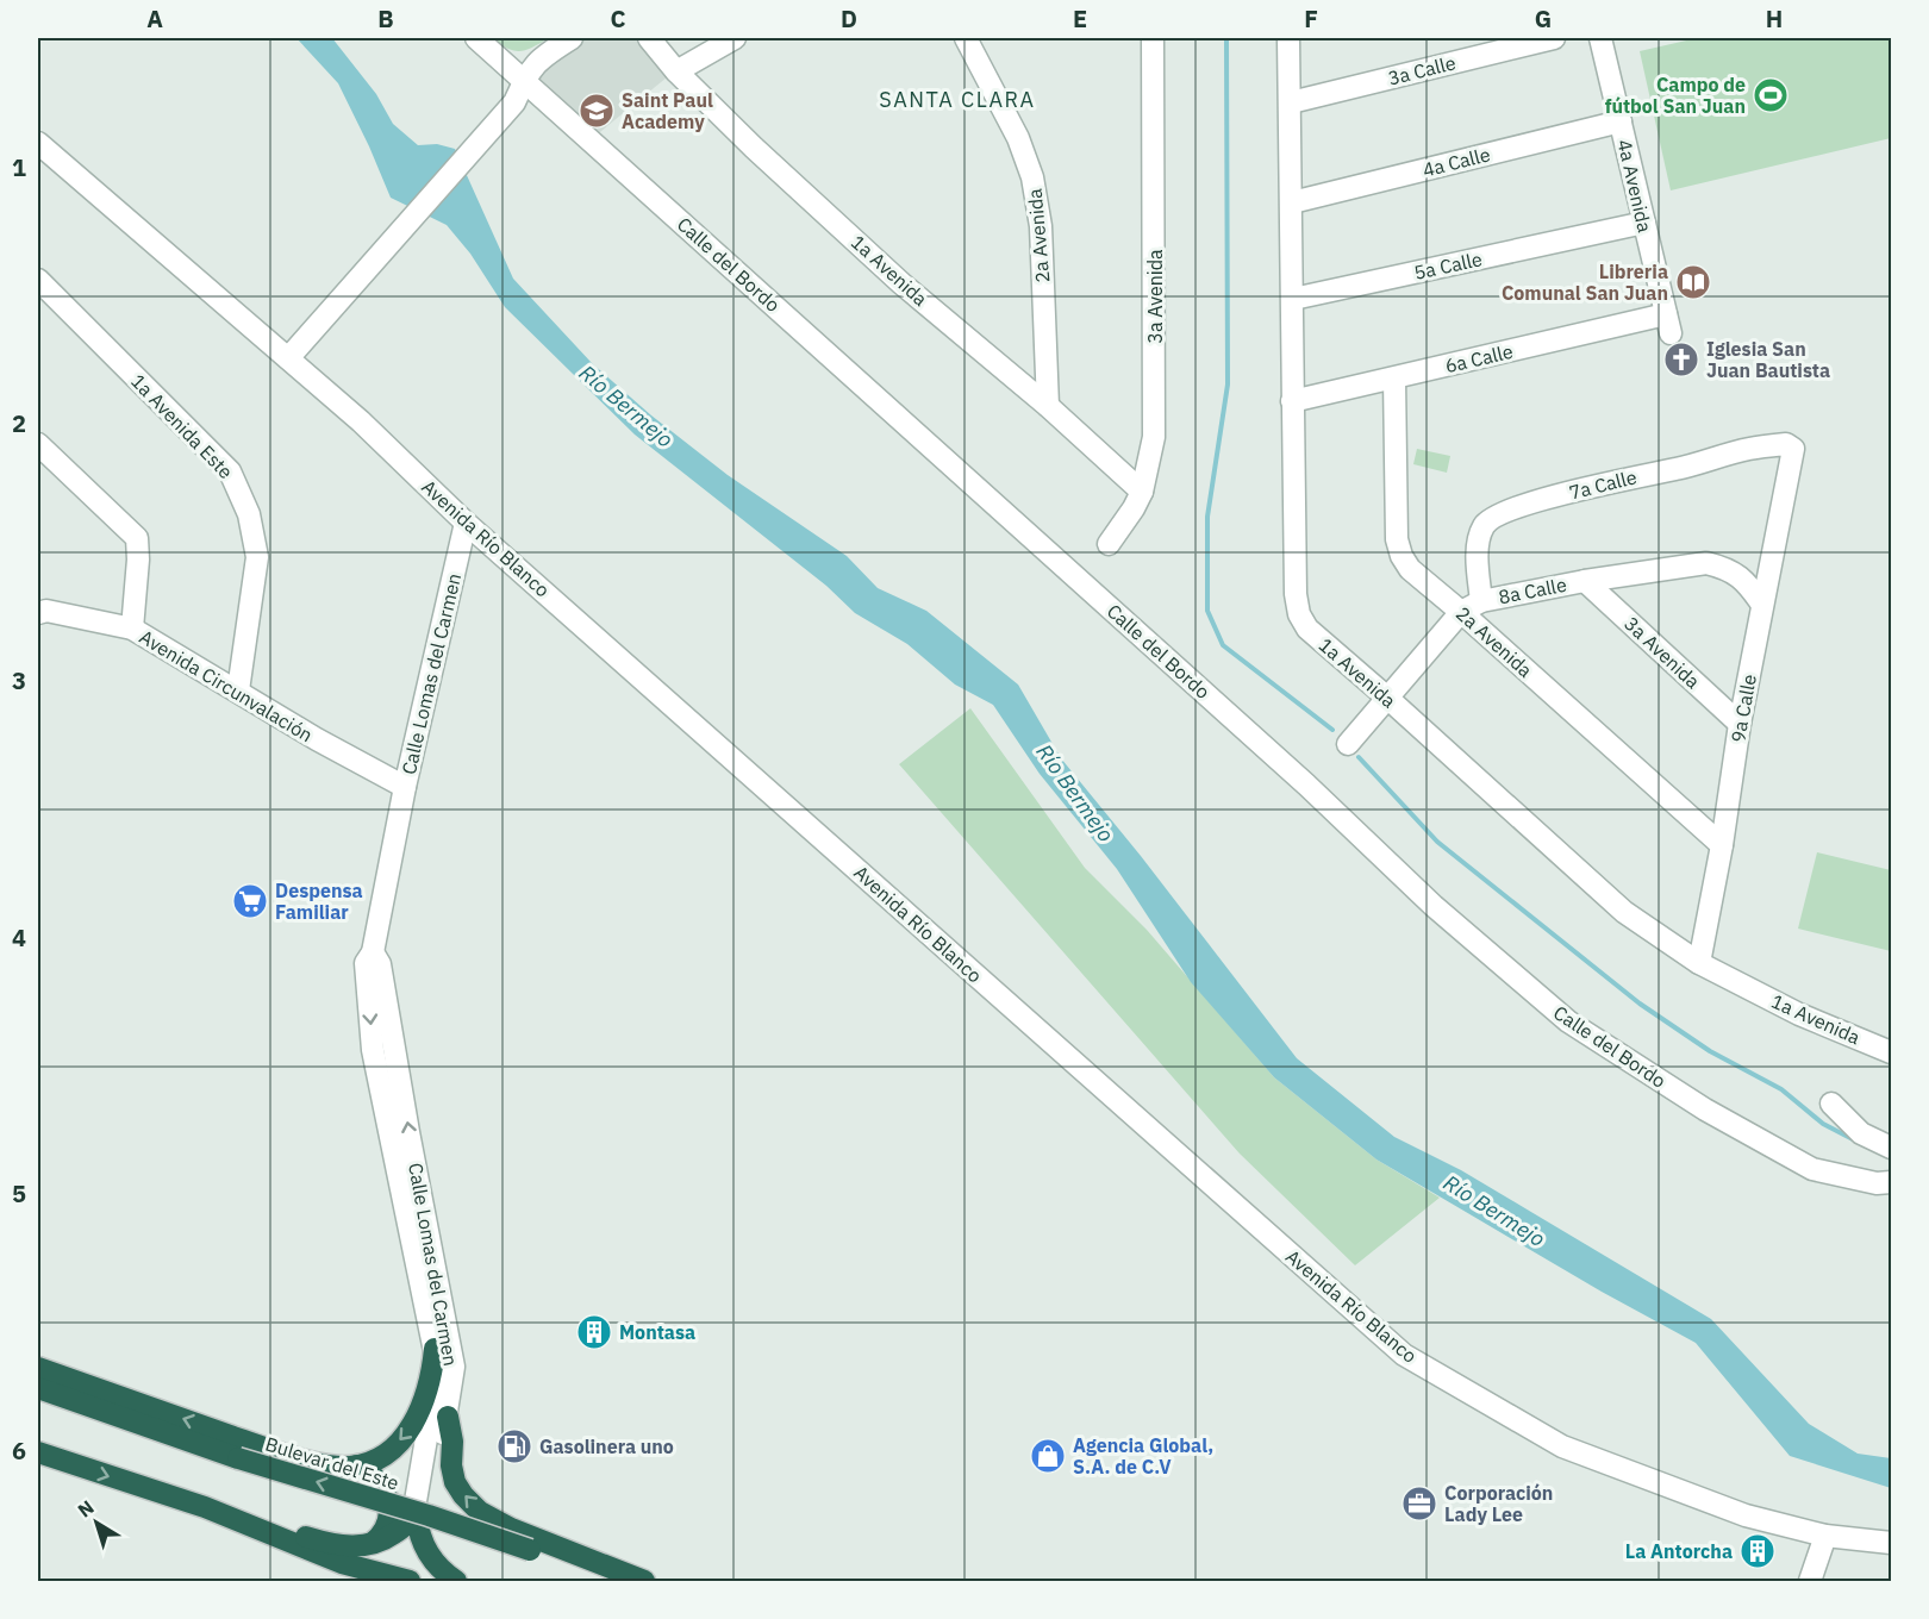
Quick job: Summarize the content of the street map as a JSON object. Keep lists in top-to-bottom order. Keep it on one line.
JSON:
{"streets":{"highway":["Bulevar del Este"],"street":["3a Calle","4a Calle","4a Avenida","2a Avenida","Calle del Bordo","5a Calle","1a Avenida","3a Avenida","6a Calle","1a Avenida Este","7a Calle","Avenida Río Blanco","8a Calle","Calle Lomas del Carmen","Avenida Circunvalación","9a Calle"]},"crossings":[["3a Calle","1a Avenida"],["4a Calle","4a Avenida"],["4a Calle","1a Avenida"],["4a Avenida","5a Calle"],["4a Avenida","6a Calle"],["2a Avenida","1a Avenida"],["2a Avenida","6a Calle"],["2a Avenida","8a Calle"],["2a Avenida","9a Calle"],["5a Calle","1a Avenida"],["1a Avenida","3a Avenida"],["1a Avenida","6a Calle"],["1a Avenida","8a Calle"],["1a Avenida","9a Calle"],["3a Avenida","8a Calle"],["3a Avenida","9a Calle"],["1a Avenida Este","Avenida Circunvalación"],["7a Calle","8a Calle"],["7a Calle","9a Calle"],["Avenida Río Blanco","Calle Lomas del Carmen"],["8a Calle","9a Calle"],["Calle Lomas del Carmen","Avenida Circunvalación"]],"districts":["SANTA CLARA"],"water":["Río Bermejo"],"places":{"sports":["Campo de fútbol San Juan"],"school or university":["Saint Paul Academy"],"library":["Libreria Comunal San Juan"],"church":["Iglesia San Juan Bautista"],"supermarket":["Despensa Familiar"],"building":["Montasa","La Antorcha"],"fuel station":["Gasolinera uno"],"shop":["Agencia Global, S.A. de C.V"],"office":["Corporación Lady Lee"]},"north":"top left","grid":{"columns":["A","B","C","D","E","F","G","H"],"rows":["1","2","3","4","5","6"]}}
